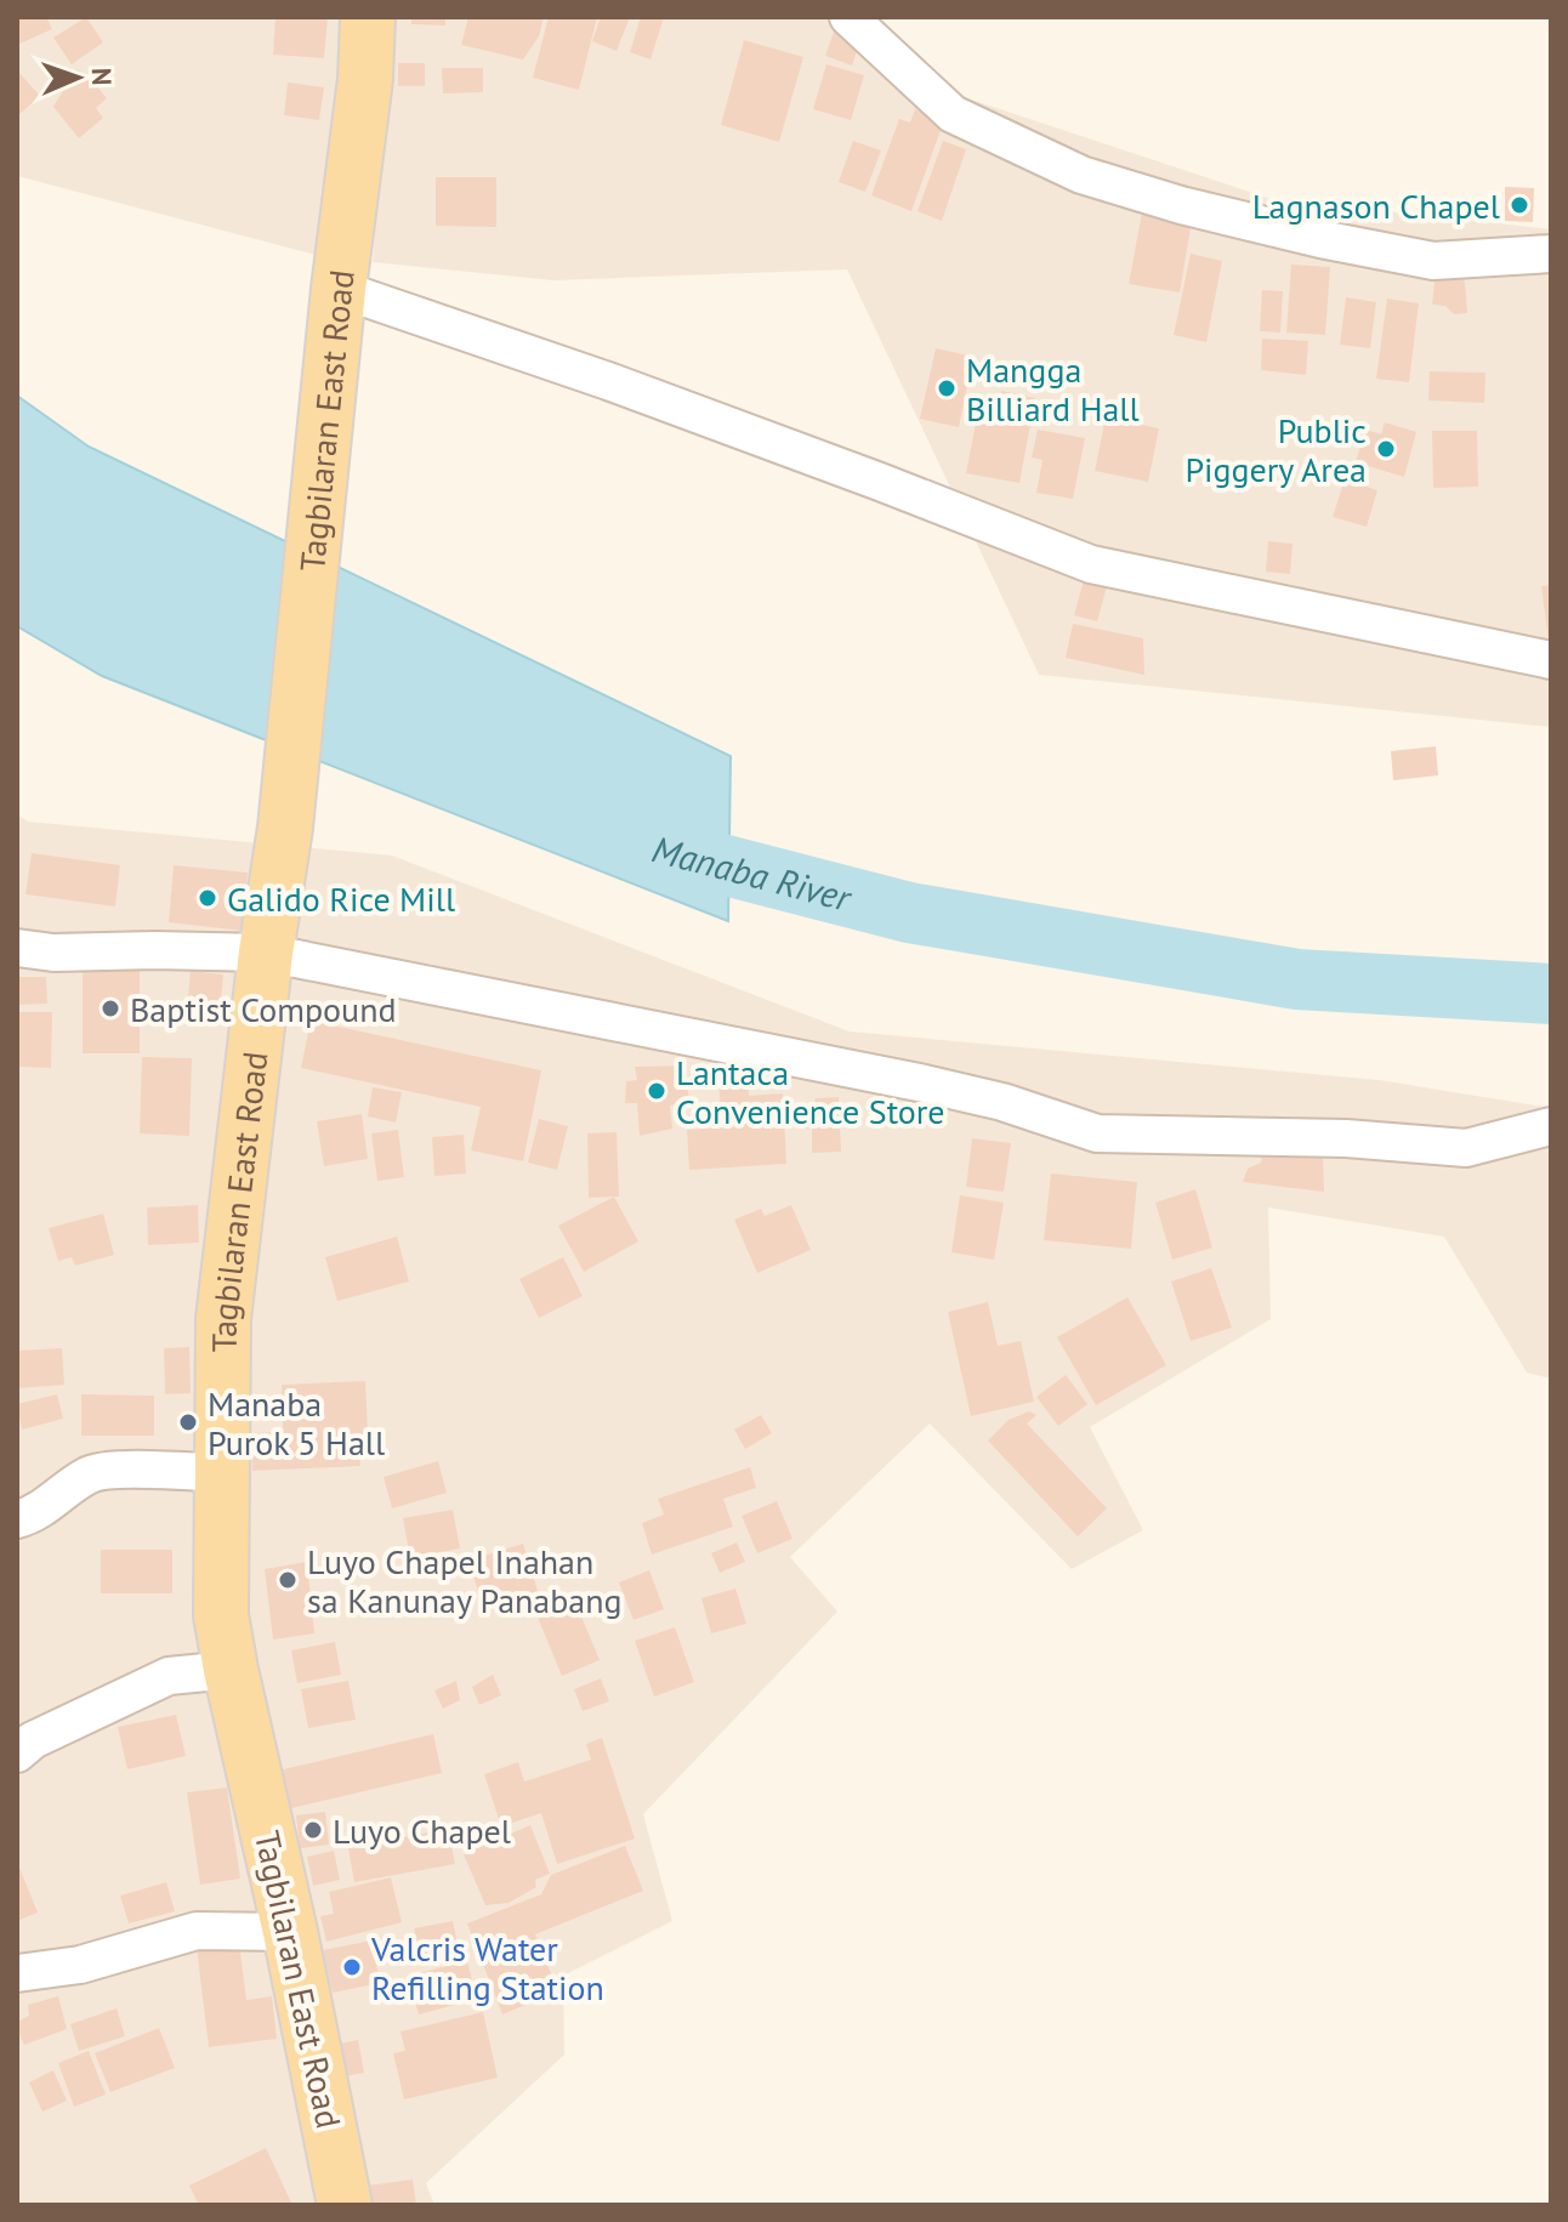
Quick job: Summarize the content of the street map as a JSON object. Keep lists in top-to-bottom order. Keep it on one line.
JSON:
{"streets":{"main road":["Tagbilaran East Road"]},"water":["Manaba River"],"places":["Lagnason Chapel","Mangga Billiard Hall","Public Piggery Area","Galido Rice Mill","Baptist Compound","Lantaca Convenience Store","Manaba Purok 5 Hall","Luyo Chapel Inahan sa Kanunay Panabang","Luyo Chapel","Valcris Water Refilling Station"],"north":"right"}
